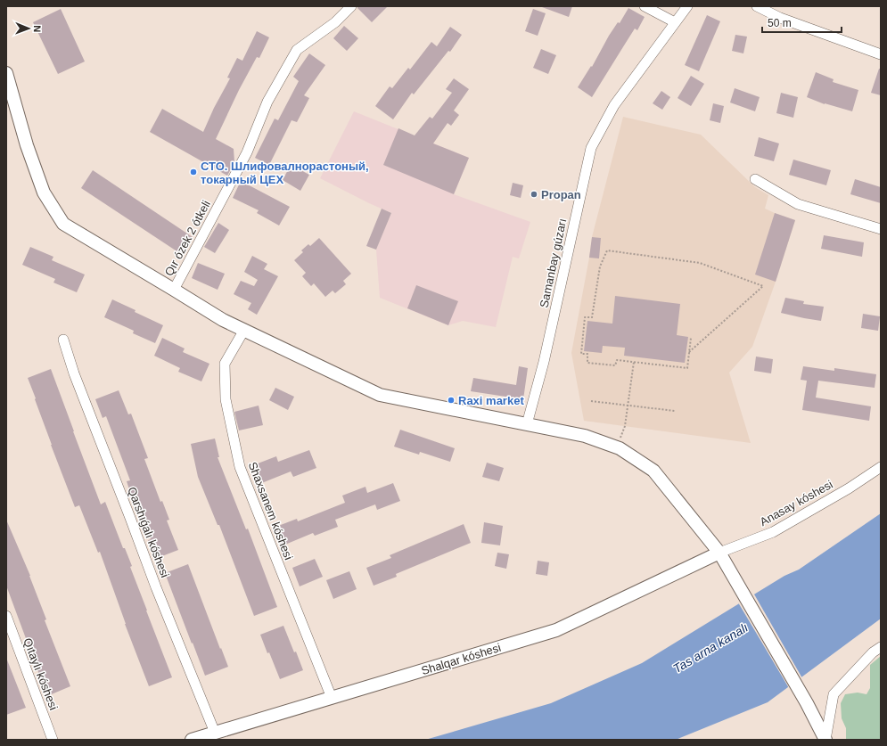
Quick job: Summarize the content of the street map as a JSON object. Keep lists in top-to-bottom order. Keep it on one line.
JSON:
{"streets":{"street":["Qır ózek 2 ótkeli","Samanbay gúzarı","Anasay kóshesi","Shaxsanem kóshesi","Qarshıǵalı kóshesi","Shalqar kóshesi","Qıtaylı kóshesi"]},"crossings":[["Anasay kóshesi","Shalqar kóshesi"],["Shaxsanem kóshesi","Shalqar kóshesi"],["Qarshıǵalı kóshesi","Shalqar kóshesi"]],"water":["Tas arna kanalı"],"places":["СТО. Шлифовалнорастоный, токарный ЦЕХ","Propan","Raxi market"],"scale_bar":"50 m","north":"right"}
